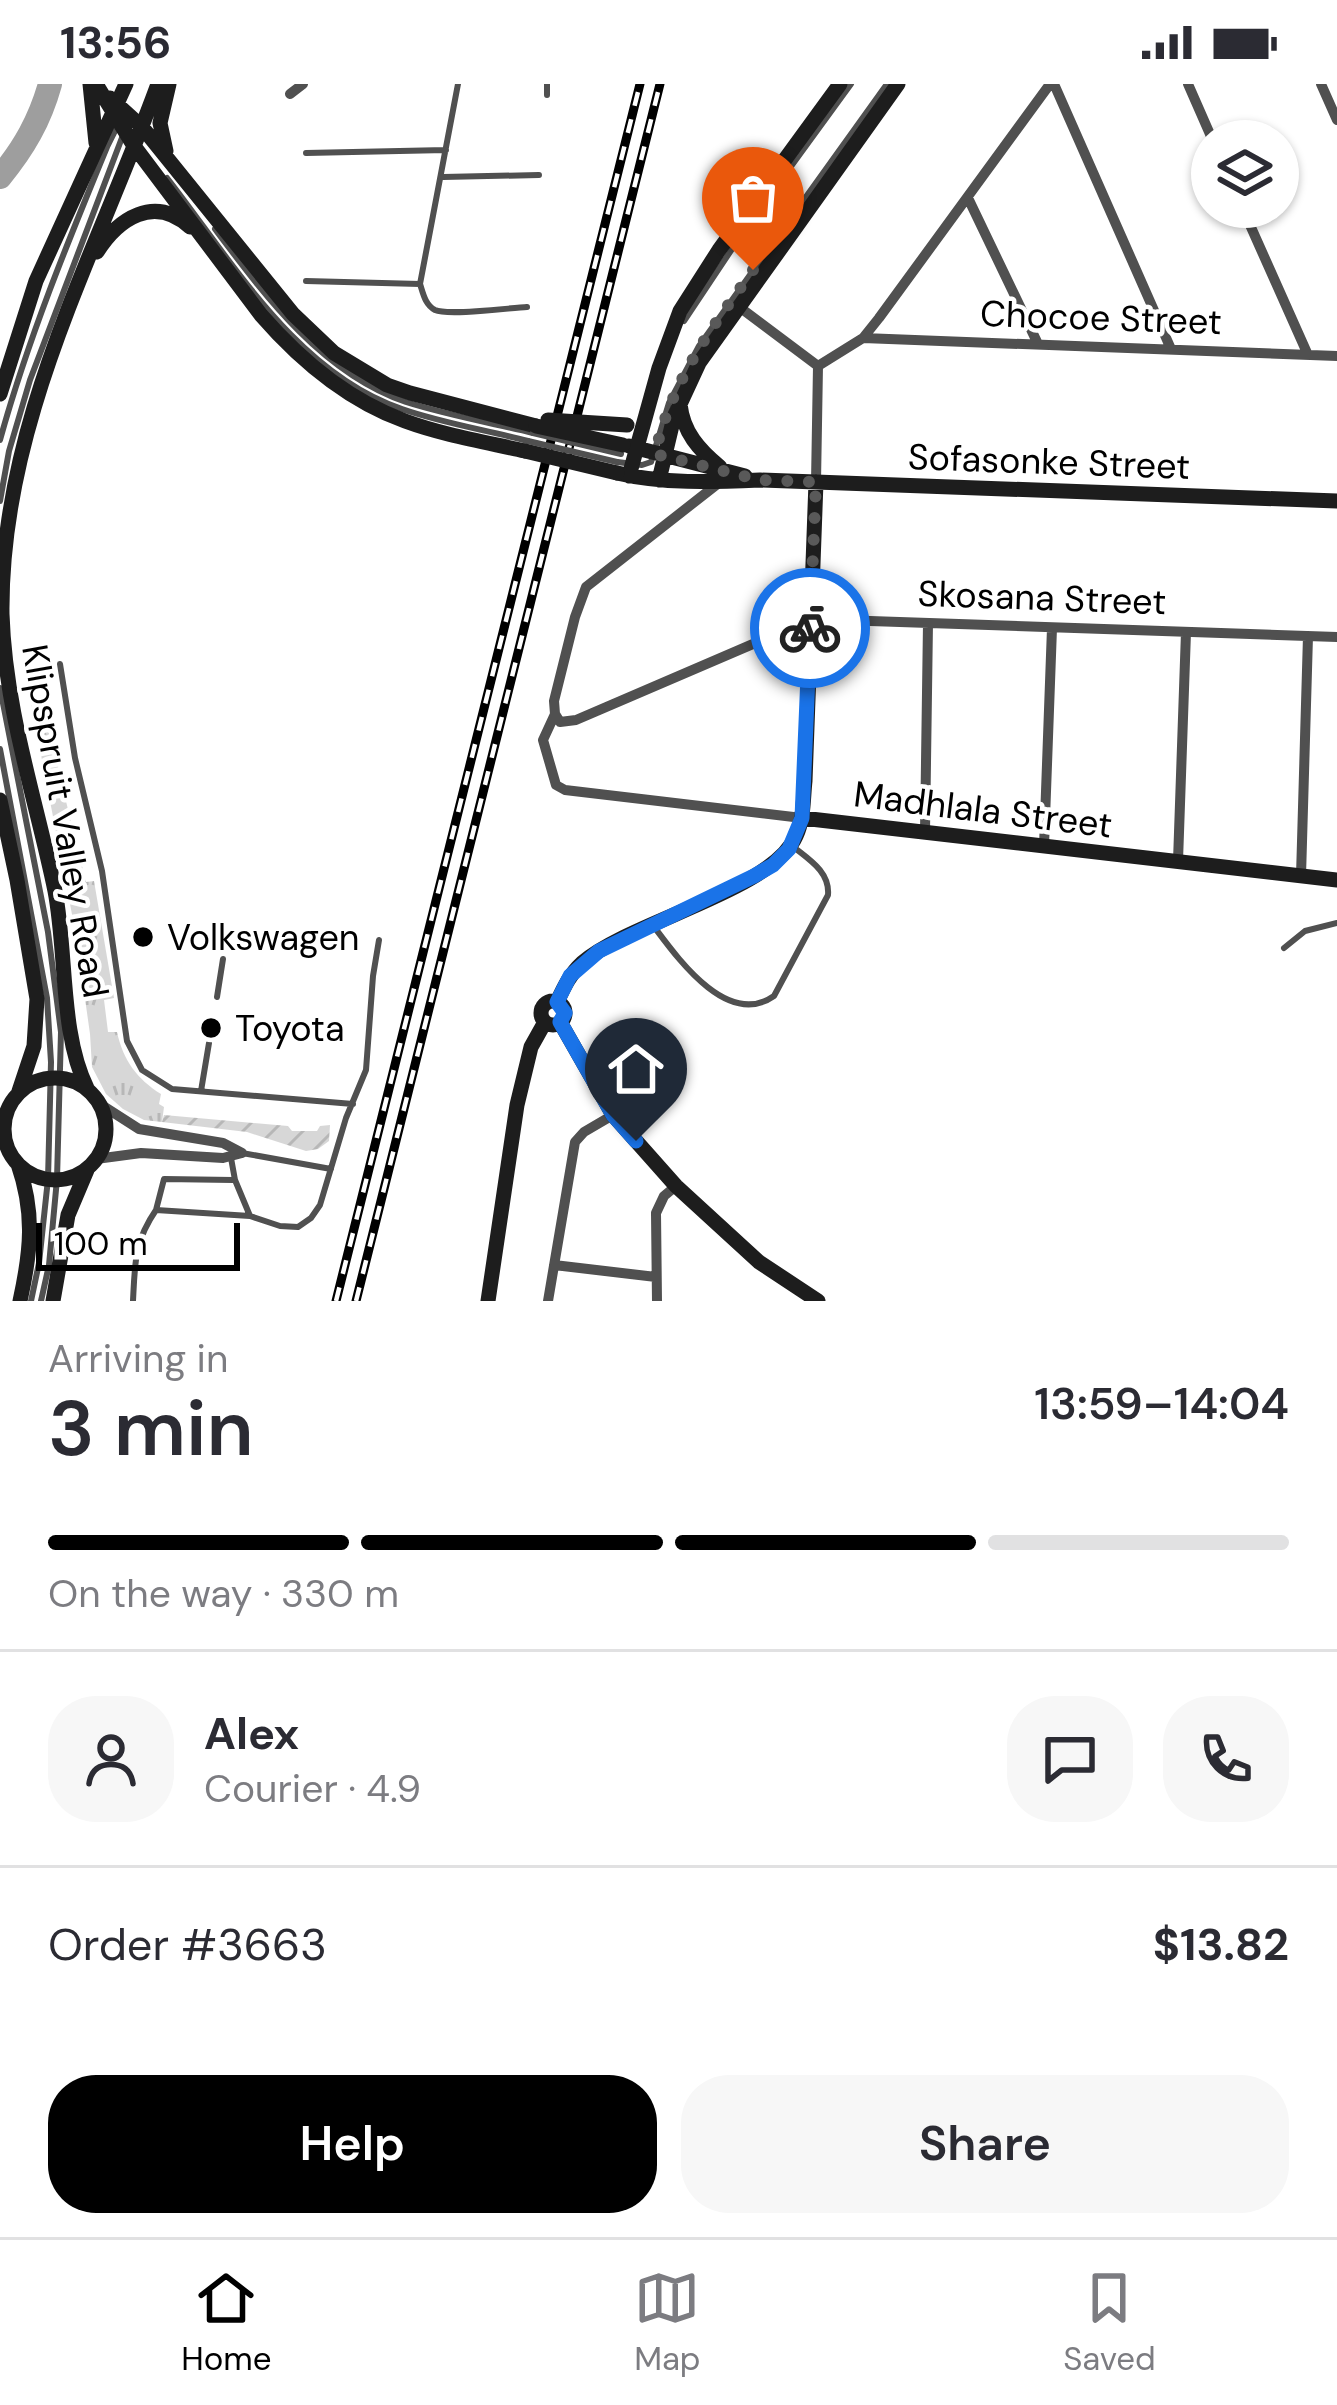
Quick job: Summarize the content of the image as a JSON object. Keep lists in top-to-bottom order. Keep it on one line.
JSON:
{"streets":{"main road":["Sofasonke Street","Madhlala Street","Klipspruit Valley Road"],"street":["Chocoe Street","Skosana Street"]},"crossings":[["Sofasonke Street","Madhlala Street"],["Sofasonke Street","Klipspruit Valley Road"],["Skosana Street","Madhlala Street"]],"places":["Volkswagen","Toyota"],"scale_bar":"100 m","page":{"status":"13:56","scale":"100 m","heading":["3 min","Arriving in","13:59–14:04"],"panel":["Alex","Courier · 4.9","Order #3663","$13.82"],"bar":"On the way · 330 m","buttons":["Help","Share"],"tabs":["Home","Map","Saved"]}}
